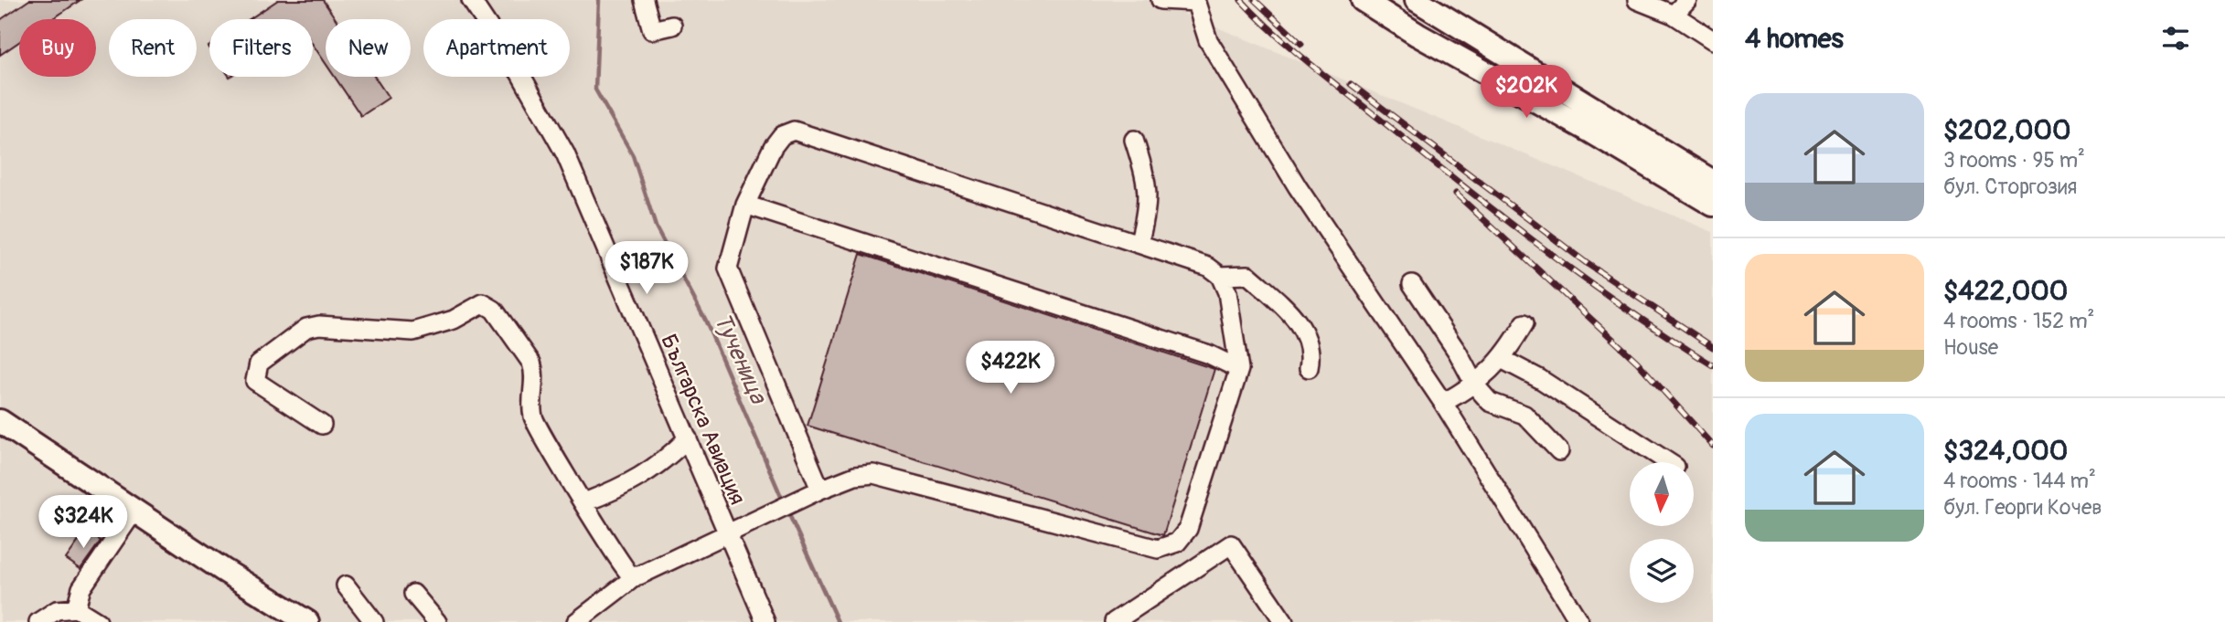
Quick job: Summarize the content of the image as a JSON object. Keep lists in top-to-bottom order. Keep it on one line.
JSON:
{"streets":{"street":["Българска Авиация"]},"water":["Тученица"],"north":"bottom","page":{"heading":"4 homes","chip":["Buy","Rent","Filters","New","Apartment"],"price":["$202K","$187K","$422K","$324K"],"list":[{"name":"$202,000","note":"3 rooms · 95 m² · бул. Сторгозия"},{"name":"$422,000","note":"4 rooms · 152 m² · House"},{"name":"$324,000","note":"4 rooms · 144 m² · бул. Георги Кочев"}]}}
